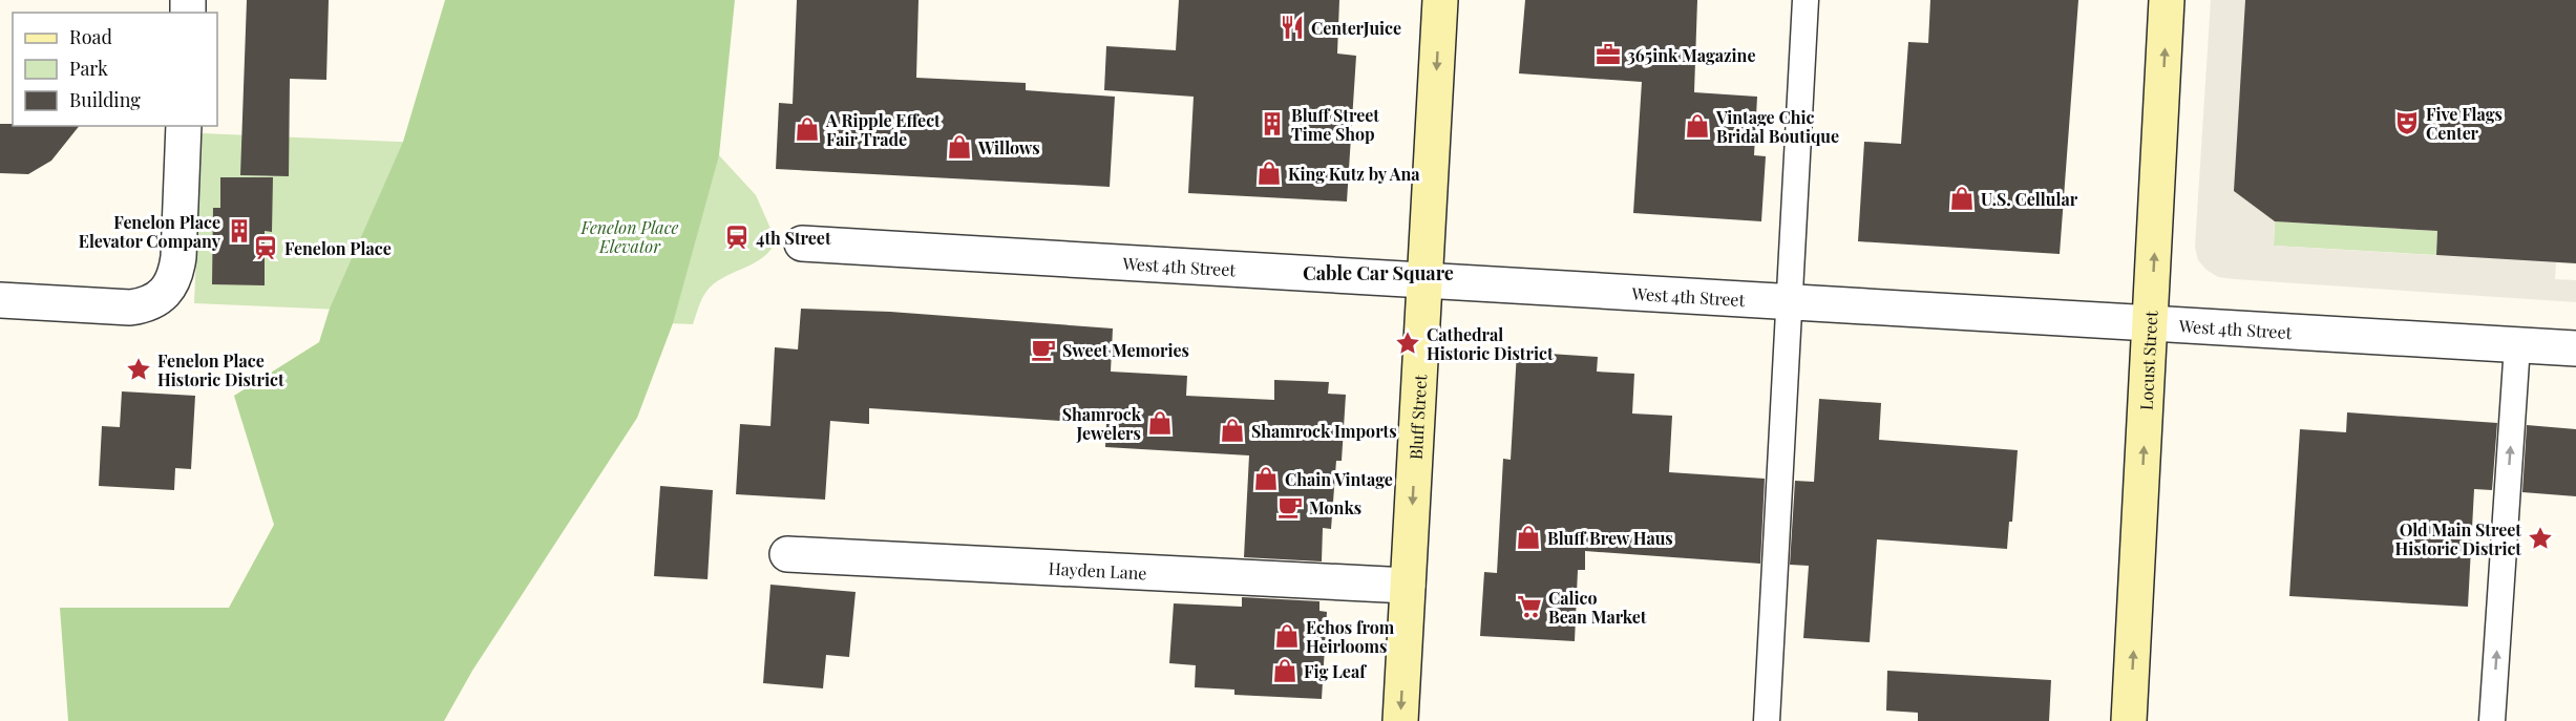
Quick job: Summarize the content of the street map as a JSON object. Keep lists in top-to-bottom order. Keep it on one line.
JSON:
{"streets":{"main road":["Locust Street","Bluff Street"],"street":["West 4th Street","Hayden Lane"]},"crossings":[["West 4th Street","Locust Street"],["West 4th Street","Bluff Street"],["Bluff Street","Hayden Lane"]],"one_way":["Locust Street","Bluff Street"],"districts":["Cable Car Square"],"parks":["Fenelon Place Elevator"],"places":{"restaurant":["CenterJuice"],"office":["365ink Magazine"],"theatre":["Five Flags Center"],"building":["Bluff Street Time Shop","Fenelon Place Elevator Company"],"shop":["Vintage Chic Bridal Boutique","A Ripple Effect Fair Trade","Willows","King Kutz by Ana","U.S. Cellular","Shamrock Jewelers","Shamrock Imports","Chain Vintage","Bluff Brew Haus","Echos from Heirlooms","Fig Leaf"],"station":["4th Street","Fenelon Place"],"place":["Cathedral Historic District","Fenelon Place Historic District","Old Main Street Historic District"],"cafe":["Sweet Memories","Monks"],"supermarket":["Calico Bean Market"]},"legend":["Road","Park","Building"]}
